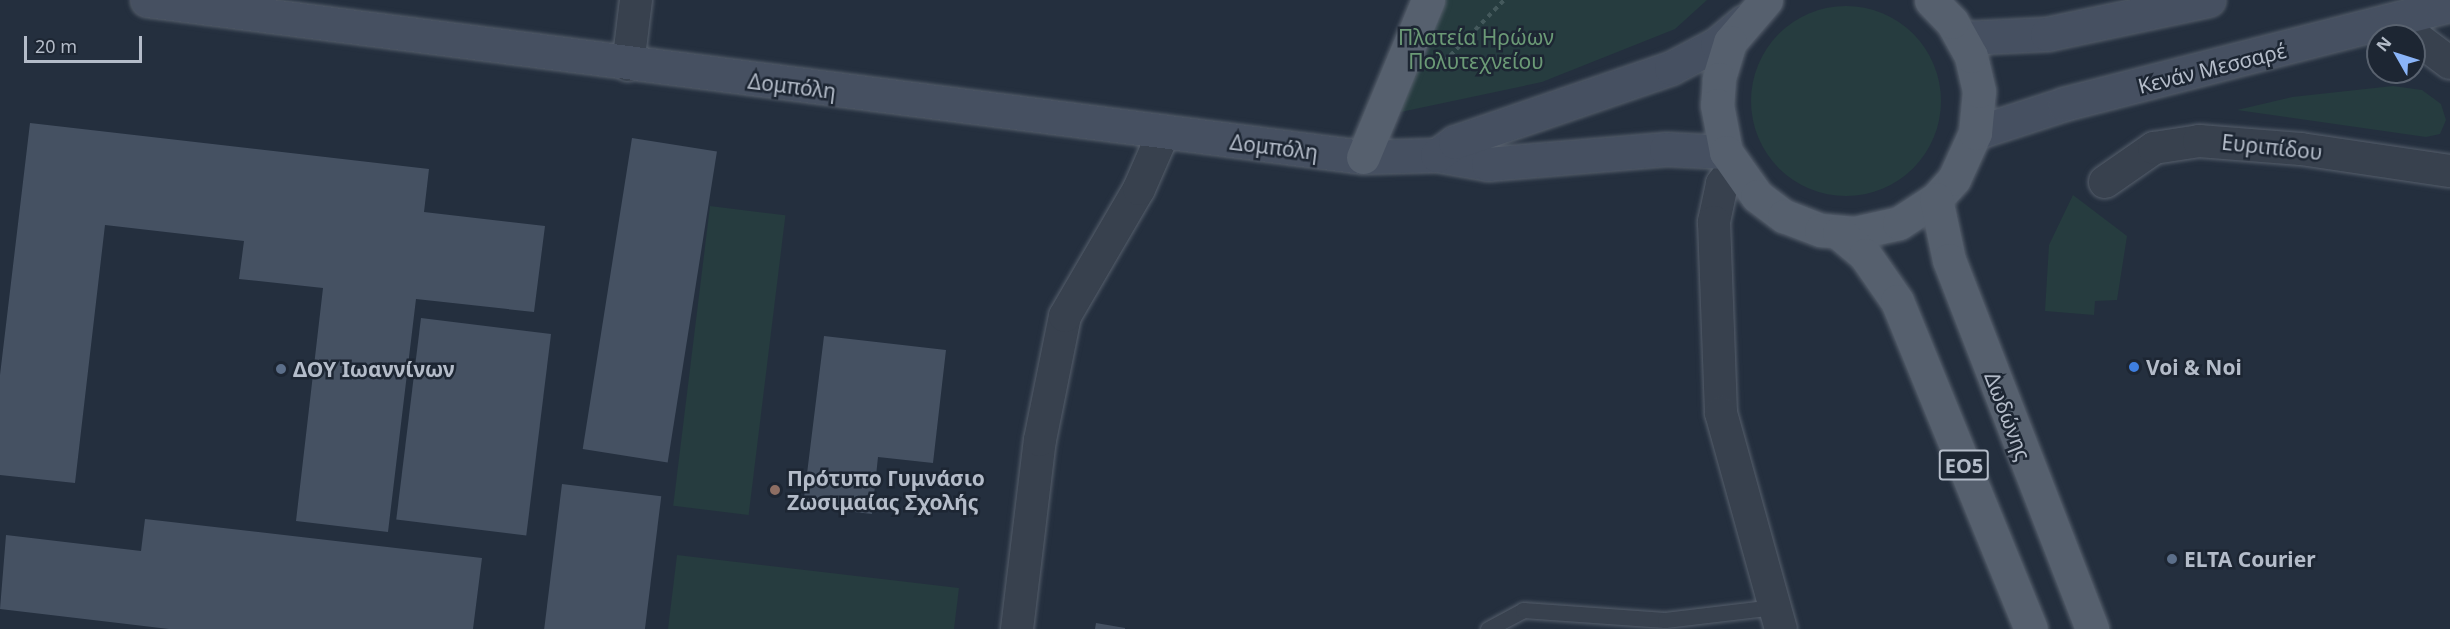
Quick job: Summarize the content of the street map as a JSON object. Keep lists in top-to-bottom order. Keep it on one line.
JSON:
{"streets":{"main road":["Κενάν Μεσσαρέ","Δομπόλη","Δωδώνης","ΕΟ5"],"street":["Ευριπίδου"]},"crossings":[["Κενάν Μεσσαρέ","ΕΟ5"],["Δομπόλη","ΕΟ5"],["Δωδώνης","ΕΟ5"]],"parks":["Πλατεία Ηρώων Πολυτεχνείου"],"places":["Voi & Noi","ΔΟΥ Ιωαννίνων","Πρότυπο Γυμνάσιο Ζωσιμαίας Σχολής","ELTA Courier"],"scale_bar":"20 m","north":"top left"}
